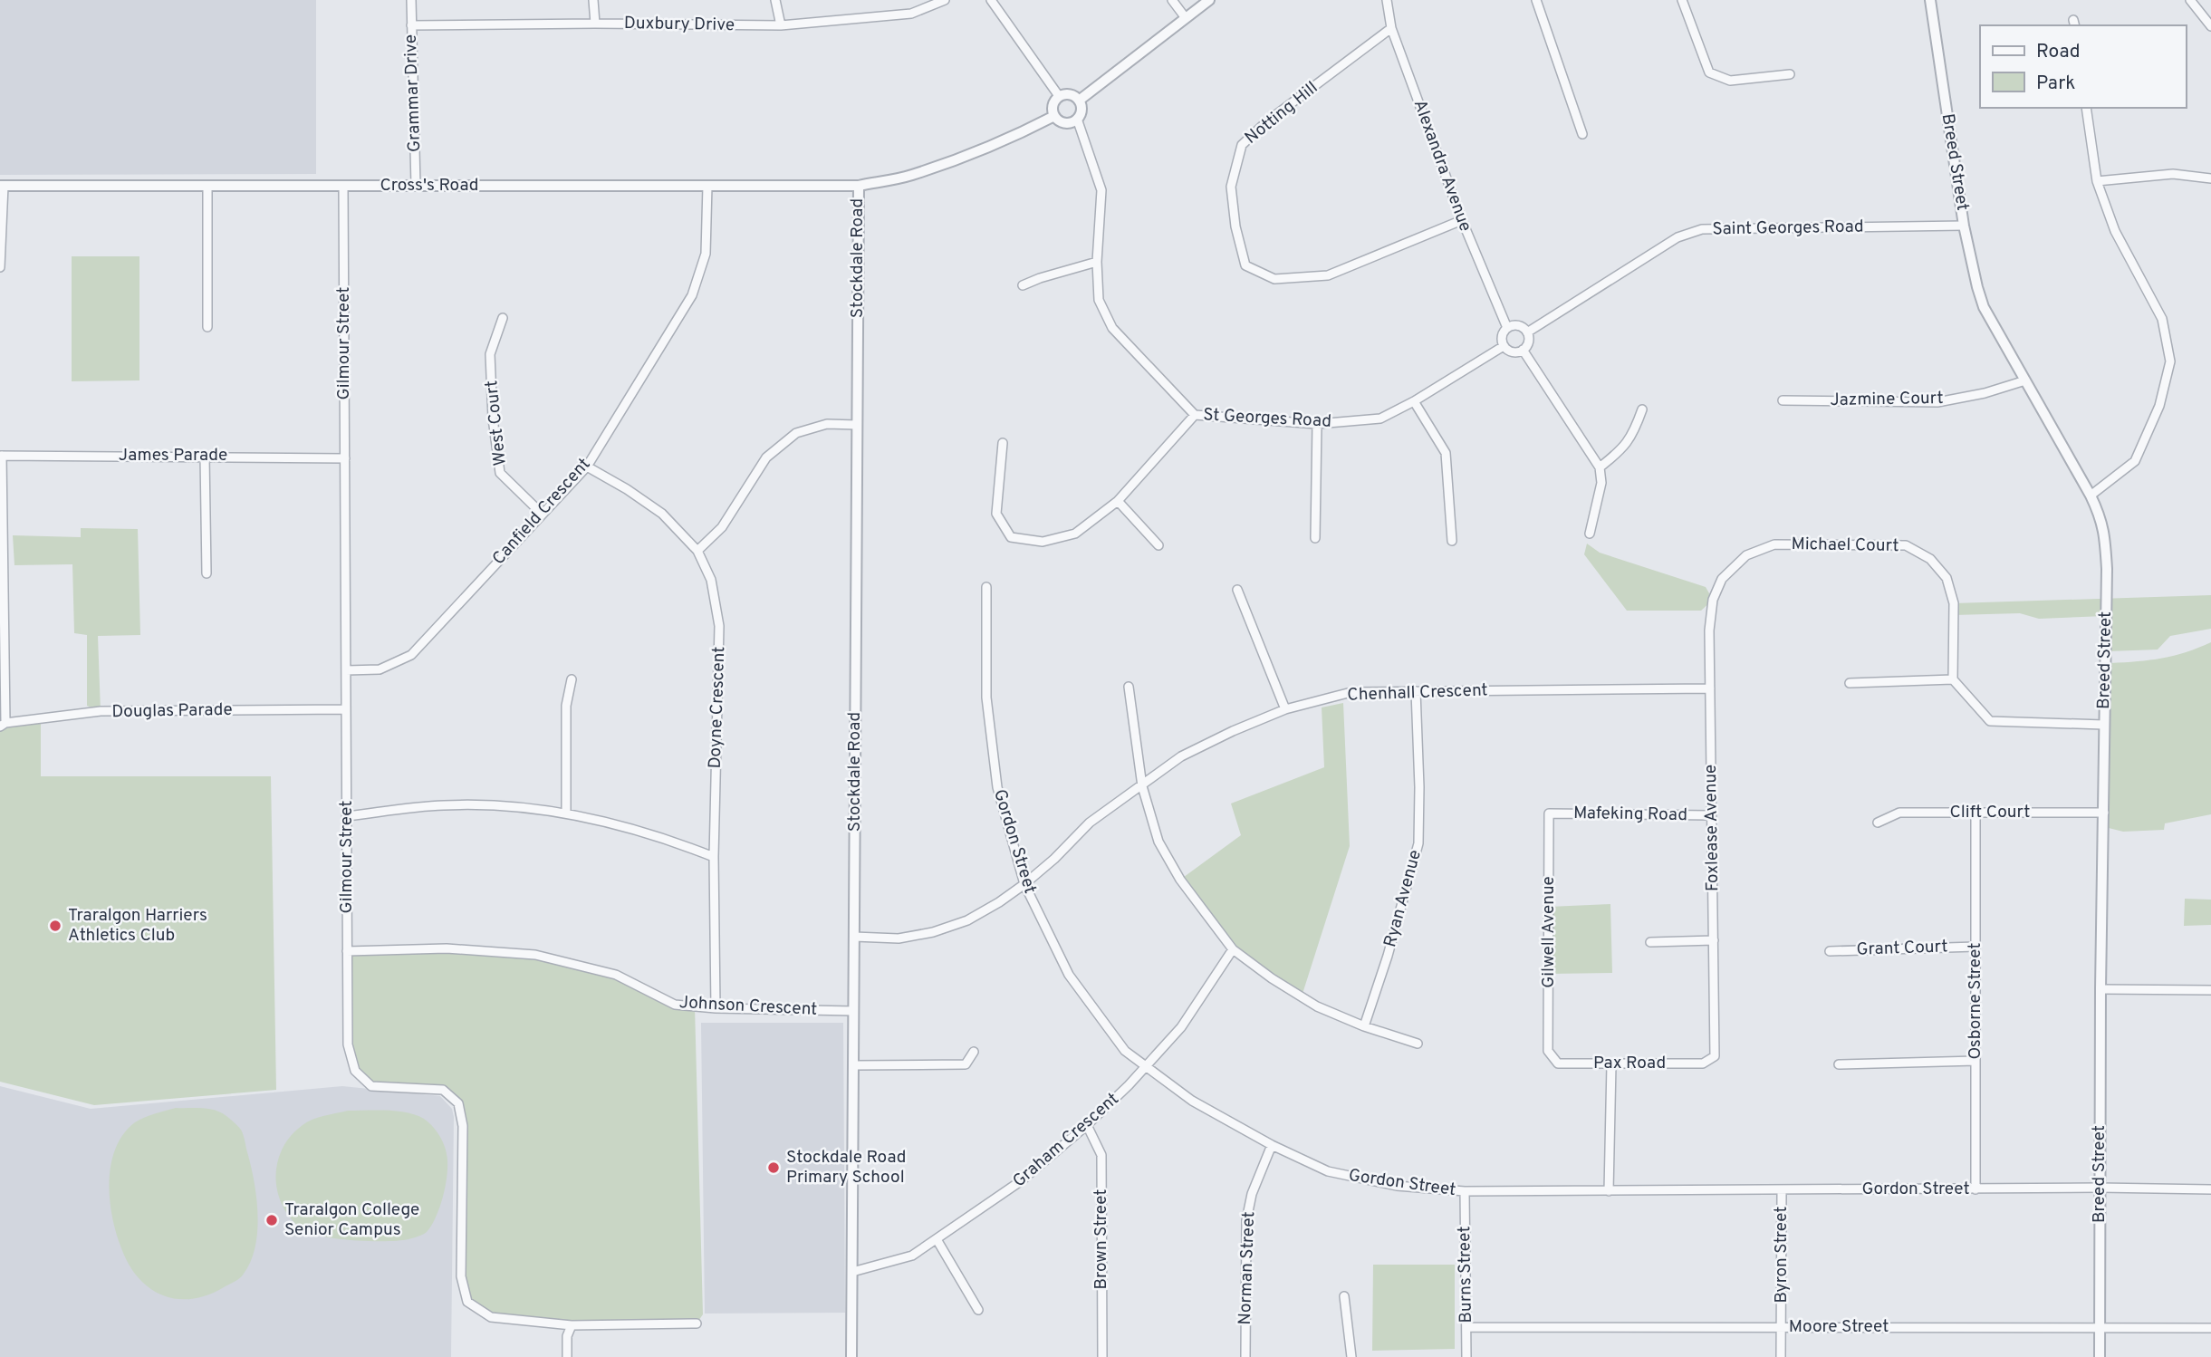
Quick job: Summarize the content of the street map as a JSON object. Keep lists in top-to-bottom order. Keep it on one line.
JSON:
{"streets":{"street":["Duxbury Drive","Grammar Drive","Notting Hill","Breed Street","Alexandra Avenue","Cross's Road","Saint Georges Road","Stockdale Road","Gilmour Street","Jazmine Court","St Georges Road","West Court","James Parade","Canfield Crescent","Michael Court","Chenhall Crescent","Doyne Crescent","Douglas Parade","Clift Court","Mafeking Road","Foxlease Avenue","Gordon Street","Ryan Avenue","Gilwell Avenue","Grant Court","Osborne Street","Johnson Crescent","Pax Road","Graham Crescent","Brown Street","Byron Street","Norman Street","Burns Street","Moore Street"]},"crossings":[["Duxbury Drive","Grammar Drive"],["Grammar Drive","Cross's Road"],["Notting Hill","Alexandra Avenue"],["Breed Street","Saint Georges Road"],["Breed Street","Jazmine Court"],["Breed Street","Clift Court"],["Breed Street","Gordon Street"],["Breed Street","Moore Street"],["Alexandra Avenue","Saint Georges Road"],["Alexandra Avenue","St Georges Road"],["Cross's Road","Stockdale Road"],["Cross's Road","Gilmour Street"],["Cross's Road","St Georges Road"],["Cross's Road","Canfield Crescent"],["Saint Georges Road","St Georges Road"],["Stockdale Road","Chenhall Crescent"],["Stockdale Road","Johnson Crescent"],["Stockdale Road","Graham Crescent"],["Gilmour Street","James Parade"],["Gilmour Street","Canfield Crescent"],["Gilmour Street","Douglas Parade"],["Gilmour Street","Johnson Crescent"],["West Court","Canfield Crescent"],["Canfield Crescent","Doyne Crescent"],["Michael Court","Foxlease Avenue"],["Chenhall Crescent","Foxlease Avenue"],["Chenhall Crescent","Gordon Street"],["Chenhall Crescent","Ryan Avenue"],["Doyne Crescent","Johnson Crescent"],["Clift Court","Osborne Street"],["Mafeking Road","Foxlease Avenue"],["Mafeking Road","Gilwell Avenue"],["Foxlease Avenue","Pax Road"],["Gordon Street","Osborne Street"],["Gordon Street","Graham Crescent"],["Gordon Street","Byron Street"],["Gordon Street","Norman Street"],["Gordon Street","Burns Street"],["Gilwell Avenue","Pax Road"],["Grant Court","Osborne Street"],["Graham Crescent","Brown Street"],["Byron Street","Moore Street"],["Burns Street","Moore Street"]],"places":["Traralgon Harriers Athletics Club","Stockdale Road Primary School","Traralgon College Senior Campus"],"legend":["Road","Park"]}
